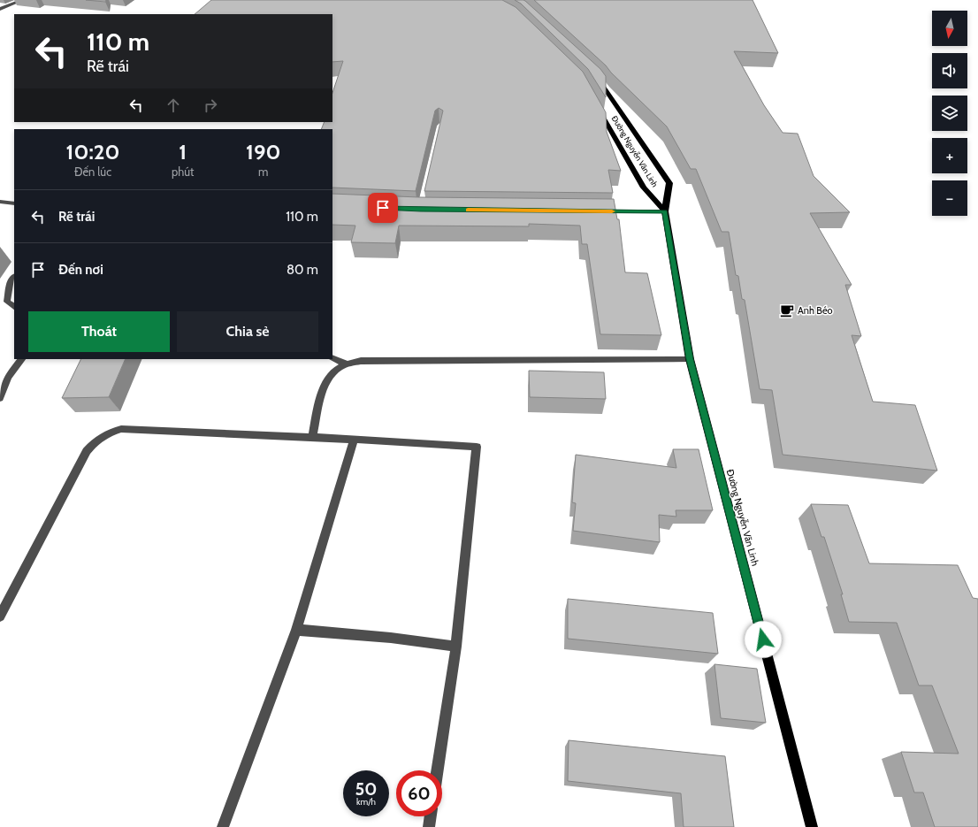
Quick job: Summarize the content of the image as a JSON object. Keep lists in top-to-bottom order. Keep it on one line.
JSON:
{"streets":{"main road":["Đường Nguyễn Văn Linh"]},"places":{"cafe":["Anh Béo"]},"north":"bottom","page":{"map_buttons":["+","−"],"turn":["110 m","Rẽ trái"],"eta":["10:20","Đến lúc","1","phút","190","m"],"list":[{"name":"Rẽ trái","value":"110 m"},{"name":"Đến nơi","value":"80 m"}],"buttons":["Thoát","Chia sẻ"],"speed":"50 km/h","limit":"60"}}
